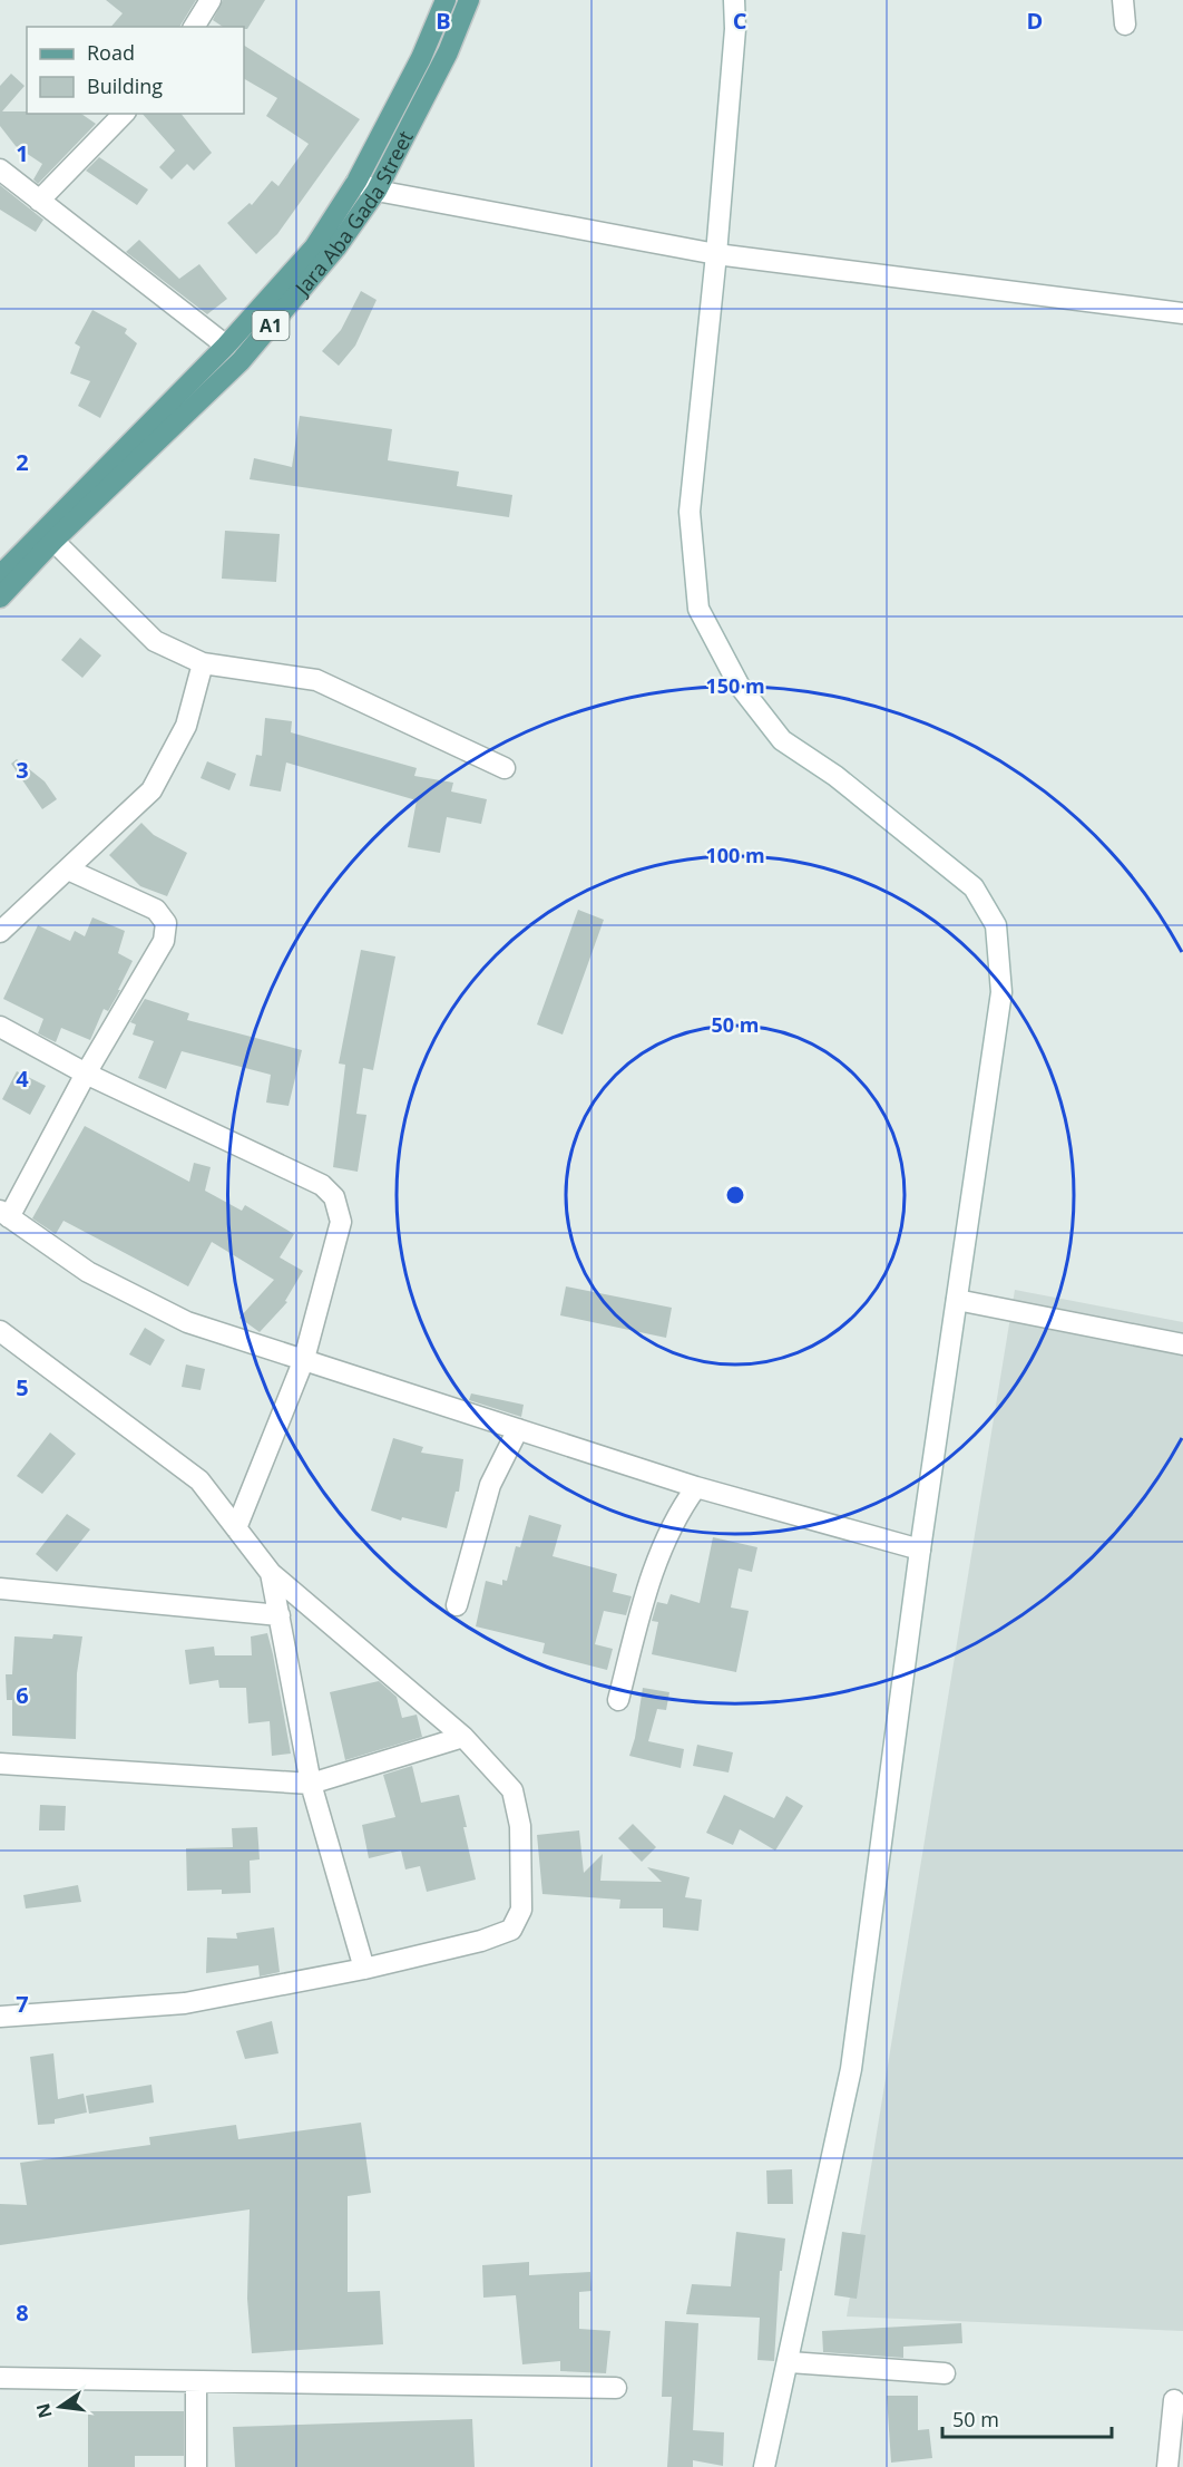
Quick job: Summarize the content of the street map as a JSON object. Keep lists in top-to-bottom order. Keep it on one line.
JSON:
{"streets":{"main road":["Jara Aba Gada Street","A1"]},"legend":["Road","Building"],"scale_bar":"50 m","north":"left","grid":{"columns":["B","C","D"],"rows":["1","2","3","4","5","6","7","8"]},"rings":["150 m","100 m","50 m"]}
